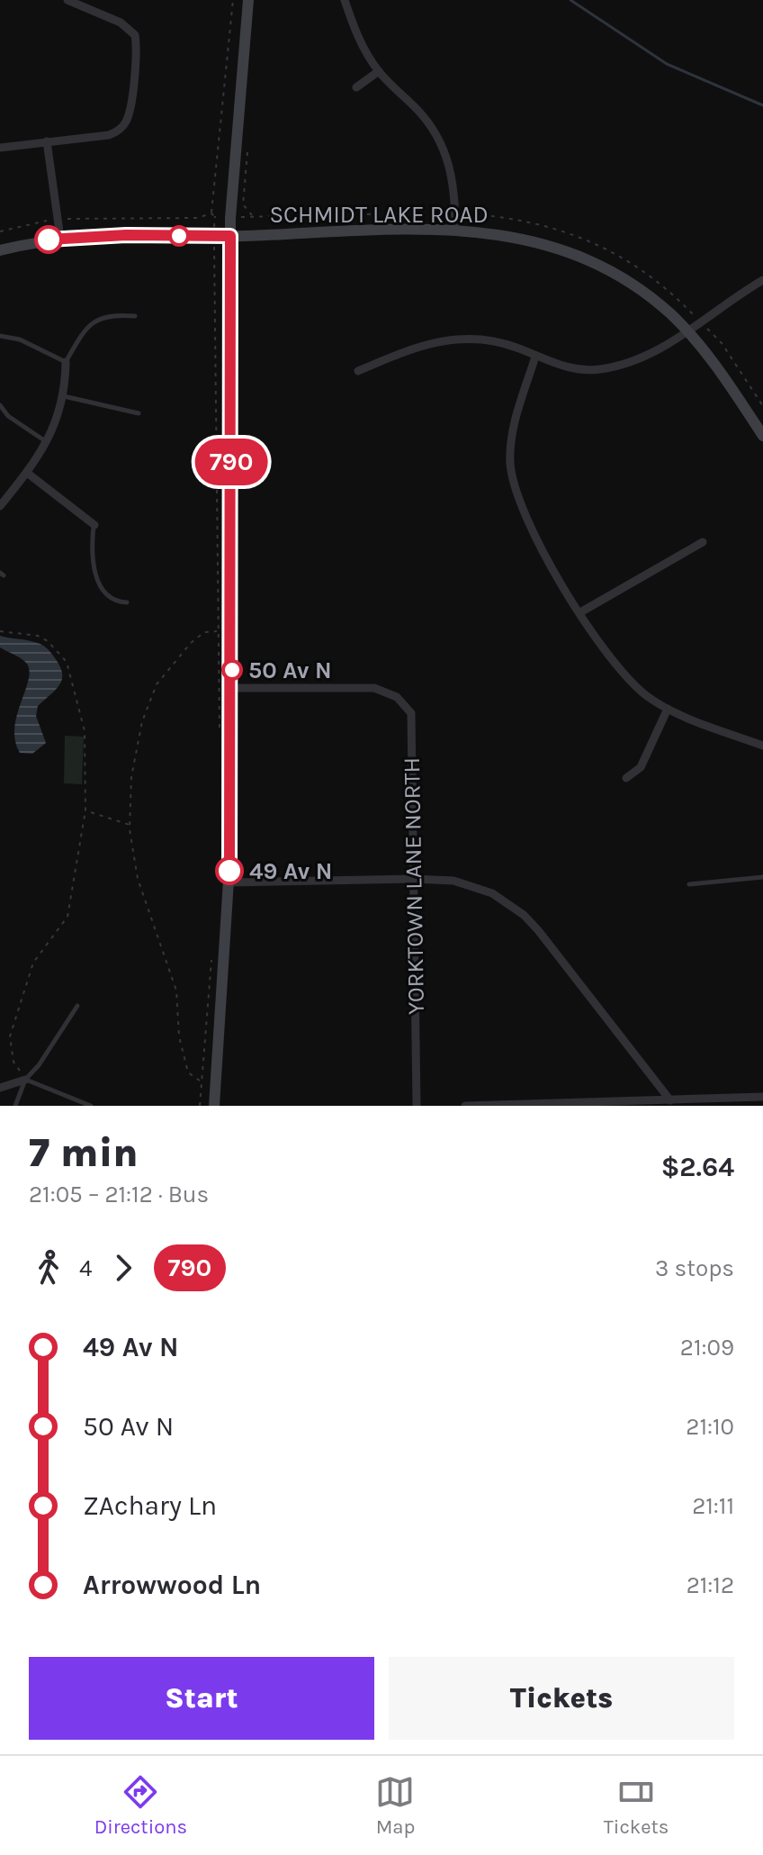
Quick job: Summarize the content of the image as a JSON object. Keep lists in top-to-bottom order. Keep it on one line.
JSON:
{"streets":{"street":["SCHMIDT LAKE ROAD","YORKTOWN LANE NORTH"]},"places":["50 Av N","49 Av N"],"lines":["bus line 790"],"page":{"on_map":"790","heading":["7 min","21:05 – 21:12 · Bus","$2.64"],"legs":["4","790","3 stops"],"list":[{"name":"49 Av N","value":"21:09"},{"name":"50 Av N","value":"21:10"},{"name":"ZAchary Ln","value":"21:11"},{"name":"Arrowwood Ln","value":"21:12"}],"buttons":["Start","Tickets"],"tabs":["Directions","Map","Tickets"]}}
